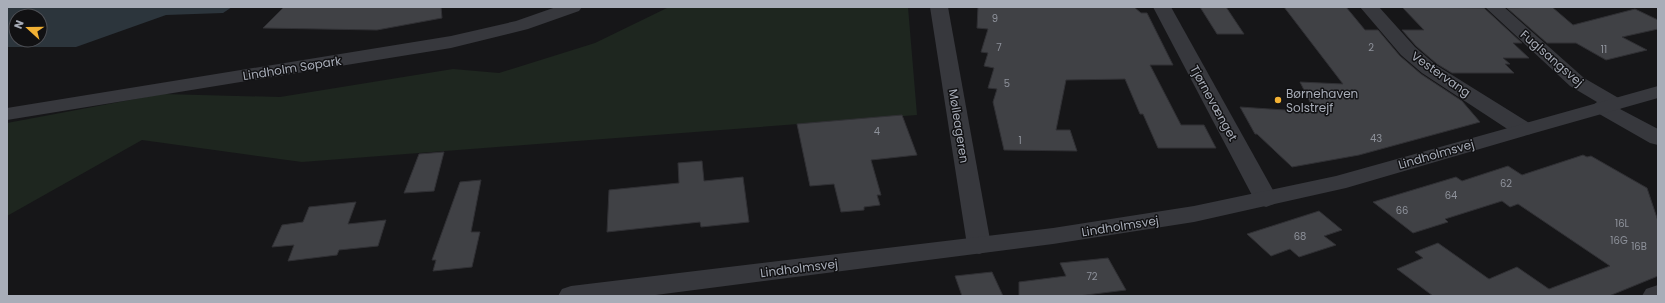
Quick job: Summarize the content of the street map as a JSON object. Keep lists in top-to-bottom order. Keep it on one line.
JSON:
{"streets":{"street":["Fuglsangsvej","Lindholm Søpark","Vestervang","Tjørnevænget","Mølleageren","Lindholmsvej"]},"crossings":[["Fuglsangsvej","Lindholmsvej"],["Vestervang","Lindholmsvej"],["Tjørnevænget","Lindholmsvej"],["Mølleageren","Lindholmsvej"]],"places":["Børnehaven Solstrejf"],"house_numbers":["9","7","2","11","5","4","43","1","62","64","66","16L","68","16G","16B","72"],"north":"left"}
